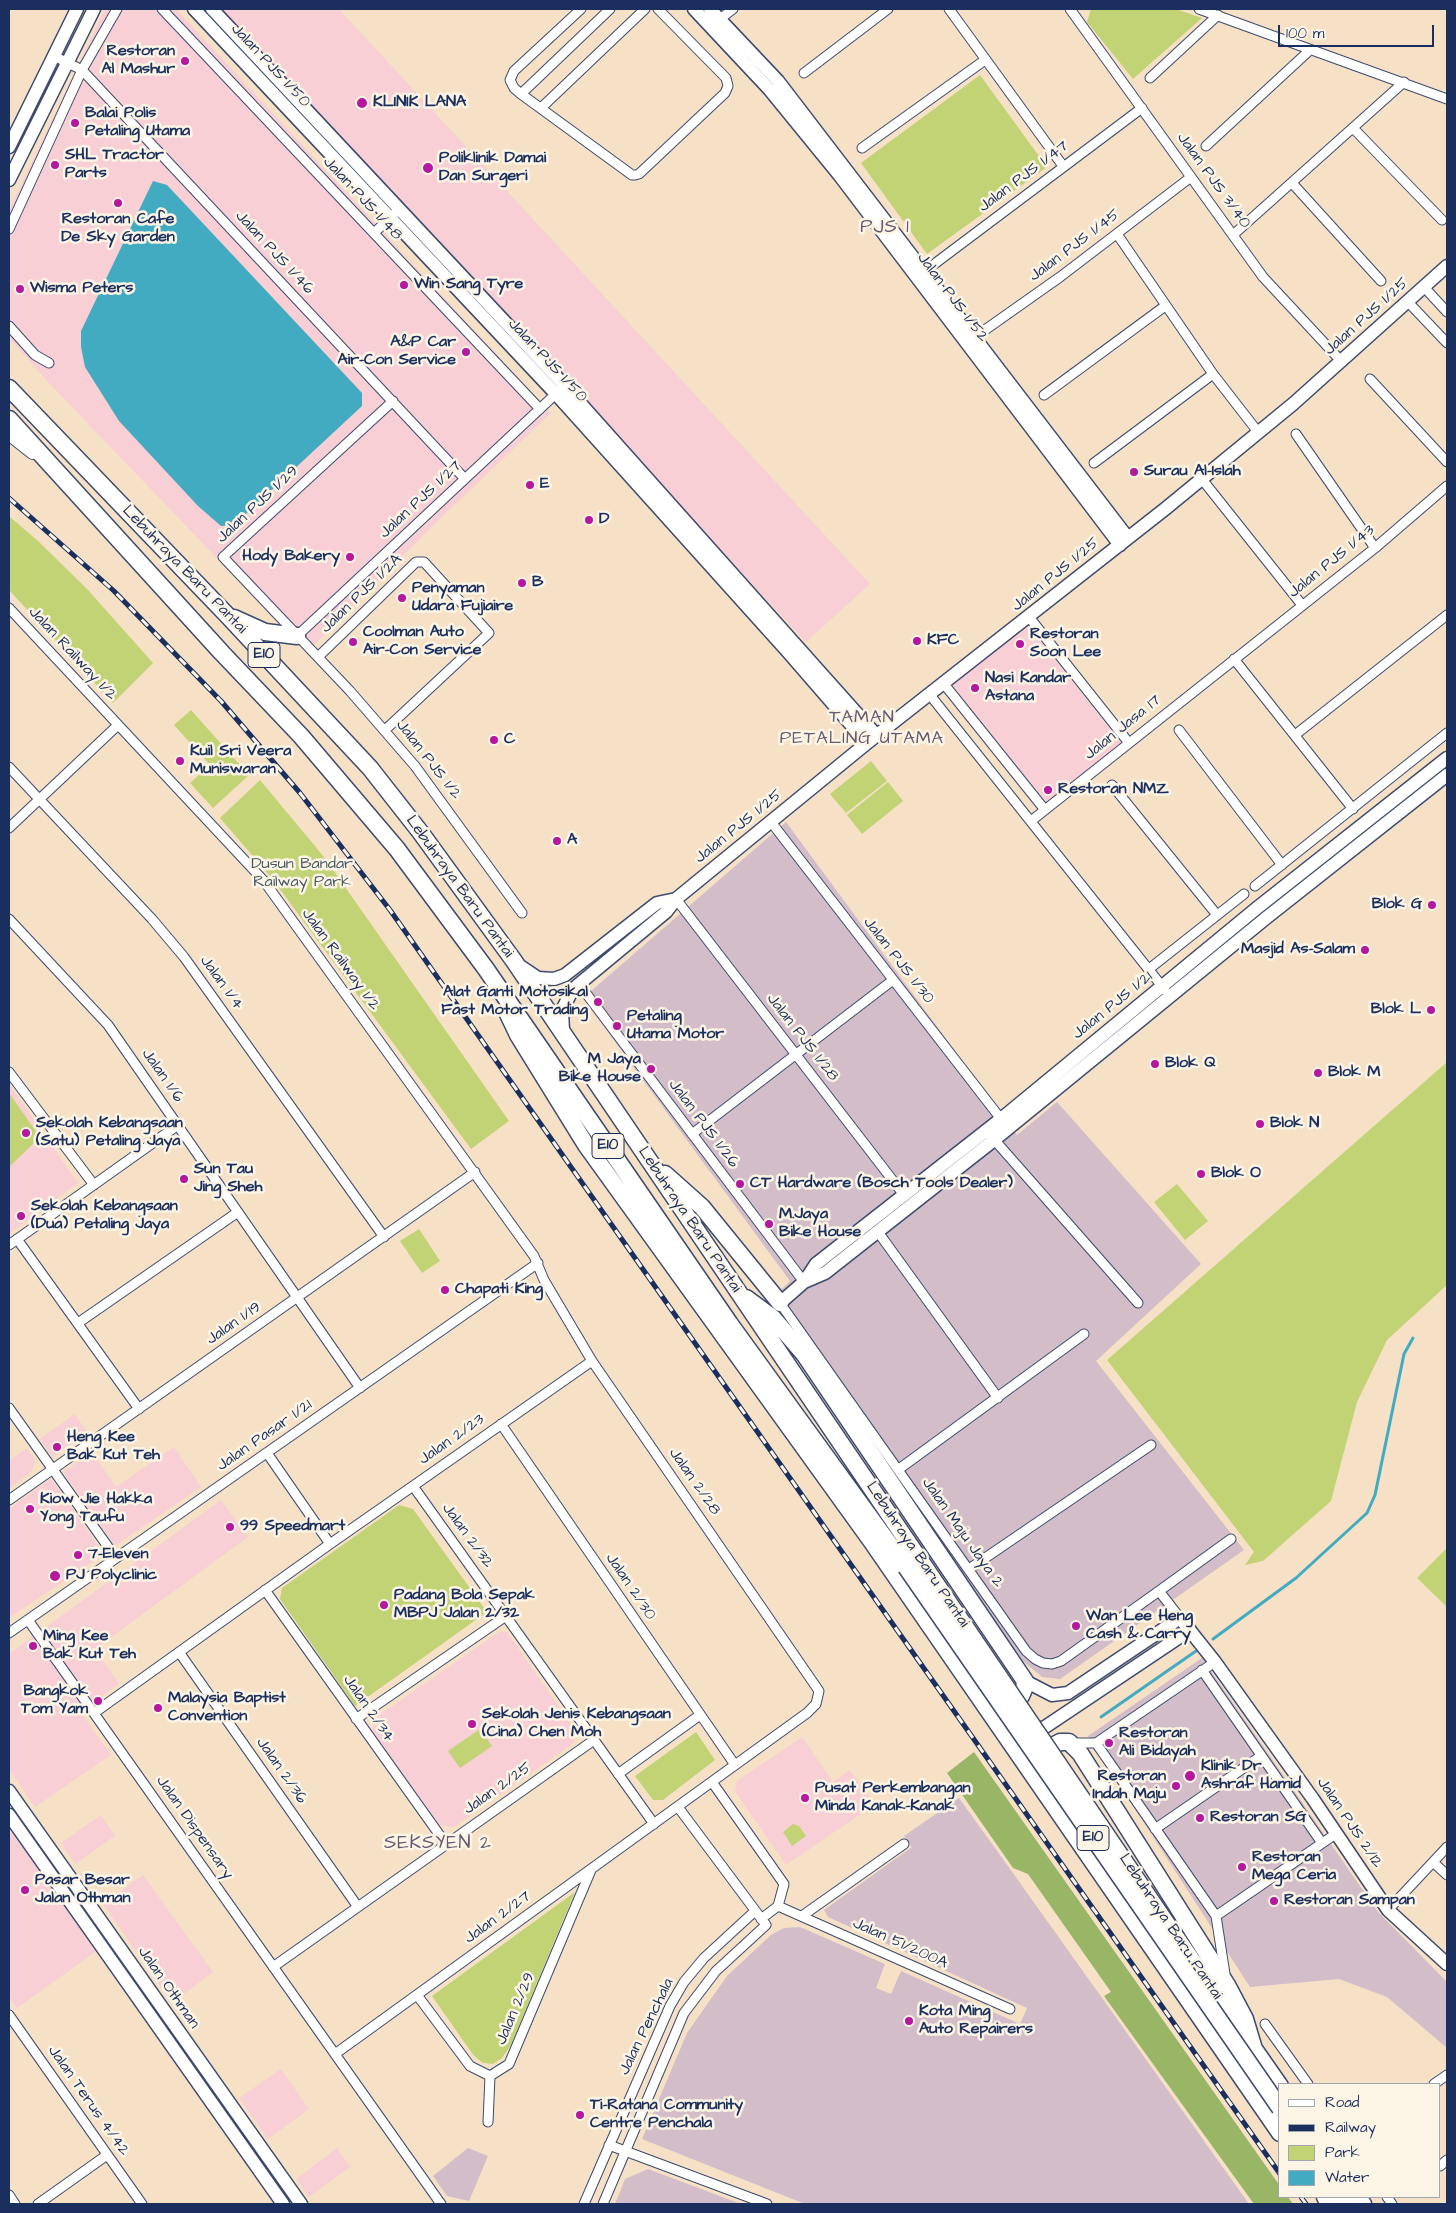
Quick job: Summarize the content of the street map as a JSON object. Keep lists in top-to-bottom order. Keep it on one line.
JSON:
{"streets":{"highway":["Lebuhraya Baru Pantai","E10"],"street":["Jalan PJS 1/50","Jalan PJS 1/47","Jalan PJS 3/40","Jalan PJS 1/48","Jalan PJS 1/45","Jalan PJS 1/46","Jalan PJS 1/52","Jalan PJS 1/25","Jalan PJS 1/27","Jalan PJS 1/29","Jalan PJS 1/43","Jalan PJS 1/2A","Jalan Railway 1/2","Jalan Jasa 17","Jalan PJS 1/2","Jalan PJS 1/30","Jalan 1/4","Jalan PJS 1/21","Jalan PJS 1/28","Jalan 1/6","Jalan PJS 1/26","Jalan 1/19","Jalan Pasar 1/21","Jalan 2/23","Jalan 2/28","Jalan Maju Jaya 2","Jalan 2/32","Jalan 2/30","Jalan 2/34","Jalan 2/36","Jalan 2/25","Jalan PJS 2/12","Jalan Dispensary","Jalan 2/27","Jalan 51/200A","Jalan Othman","Jalan 2/29","Jalan Penchala","Jalan Terus 4/42"]},"crossings":[["Jalan PJS 1/50","Jalan PJS 1/25"],["Jalan PJS 1/50","Jalan PJS 1/27"],["Jalan PJS 1/47","Jalan PJS 3/40"],["Jalan PJS 1/47","Jalan PJS 1/52"],["Jalan PJS 3/40","Jalan PJS 1/45"],["Jalan PJS 3/40","Jalan PJS 1/25"],["Jalan PJS 1/48","Jalan PJS 1/27"],["Jalan PJS 1/45","Jalan PJS 1/52"],["Jalan PJS 1/46","Jalan PJS 1/27"],["Jalan PJS 1/46","Jalan PJS 1/29"],["Jalan PJS 1/52","Jalan PJS 1/25"],["Jalan PJS 1/25","Lebuhraya Baru Pantai"],["Jalan PJS 1/25","Jalan PJS 1/30"],["Jalan PJS 1/25","Jalan PJS 1/28"],["Jalan PJS 1/25","Jalan PJS 1/26"],["Jalan PJS 1/27","Jalan PJS 1/29"],["Jalan PJS 1/27","Jalan PJS 1/2"],["Jalan PJS 1/29","Jalan PJS 1/2"],["Jalan PJS 1/43","Jalan Jasa 17"],["Jalan PJS 1/2A","Jalan PJS 1/2"],["Jalan Railway 1/2","Jalan 1/19"],["Jalan Railway 1/2","Jalan Pasar 1/21"],["Jalan Railway 1/2","Jalan 2/28"],["Jalan PJS 1/30","Jalan PJS 1/21"],["Jalan 1/4","Jalan 1/19"],["Jalan PJS 1/21","Jalan PJS 1/28"],["Jalan PJS 1/21","Jalan PJS 1/26"],["Jalan PJS 1/21","Jalan Maju Jaya 2"],["Jalan 1/6","Jalan 1/19"],["Jalan 1/6","Jalan Pasar 1/21"],["Jalan Pasar 1/21","Jalan 2/28"],["Jalan Pasar 1/21","Jalan Dispensary"],["Jalan 2/23","Jalan 2/28"],["Jalan 2/23","Jalan 2/32"],["Jalan 2/23","Jalan 2/30"],["Jalan 2/23","Jalan 2/34"],["Jalan 2/23","Jalan 2/36"],["Jalan 2/23","Jalan Dispensary"],["Jalan 2/28","Jalan 2/27"],["Jalan 2/32","Jalan 2/25"],["Jalan 2/32","Jalan 2/27"],["Jalan 2/30","Jalan 2/27"],["Jalan 2/34","Jalan 2/25"],["Jalan 2/36","Jalan 2/25"],["Jalan 2/25","Jalan Dispensary"],["Jalan Dispensary","Jalan 2/27"],["Jalan 2/27","Jalan 2/29"],["Jalan 51/200A","Jalan Penchala"]],"districts":["PJS 1","TAMAN PETALING UTAMA","SEKSYEN 2"],"parks":["Dusun Bandar Railway Park"],"places":["Restoran Al Mashur","KLINIK LANA","Balai Polis Petaling Utama","SHL Tractor Parts","Poliklinik Damai Dan Surgeri","Restoran Cafe De Sky Garden","Win Sang Tyre","Wisma Peters","A&P Car Air-Con Service","Surau Al-Islah","E","D","Hody Bakery","B","Penyaman Udara Fujiaire","KFC","Coolman Auto Air-Con Service","Restoran Soon Lee","Nasi Kandar Astana","C","Kuil Sri Veera Muniswaran","Restoran NMZ","A","Blok G","Masjid As-Salam","Alat Ganti Motosikal Fast Motor Trading","Blok L","Petaling Utama Motor","Blok Q","M Jaya Bike House","Blok M","Blok N","Sekolah Kebangsaan (Satu) Petaling Jaya","Blok O","Sun Tau Jing Sheh","CT Hardware (Bosch Tools Dealer)","Sekolah Kebangsaan (Dua) Petaling Jaya","M.Jaya Bike House","Chapati King","Heng Kee Bak Kut Teh","Kiow Jie Hakka Yong Taufu","99 Speedmart","7-Eleven","PJ Polyclinic","Padang Bola Sepak MBPJ Jalan 2/32","Wan Lee Heng Cash & Carry","Ming Kee Bak Kut Teh","Bangkok Tom Yam","Malaysia Baptist Convention","Sekolah Jenis Kebangsaan (Cina) Chen Moh","Restoran Ali Bidayah","Klinik Dr Ashraf Hamid","Restoran Indah Maju","Pusat Perkembangan Minda Kanak-Kanak","Restoran SG","Restoran Mega Ceria","Pasar Besar Jalan Othman","Restoran Sampan","Kota Ming Auto Repairers","Ti-Ratana Community Centre Penchala"],"legend":["Road","Railway","Park","Water"],"scale_bar":"100 m"}
